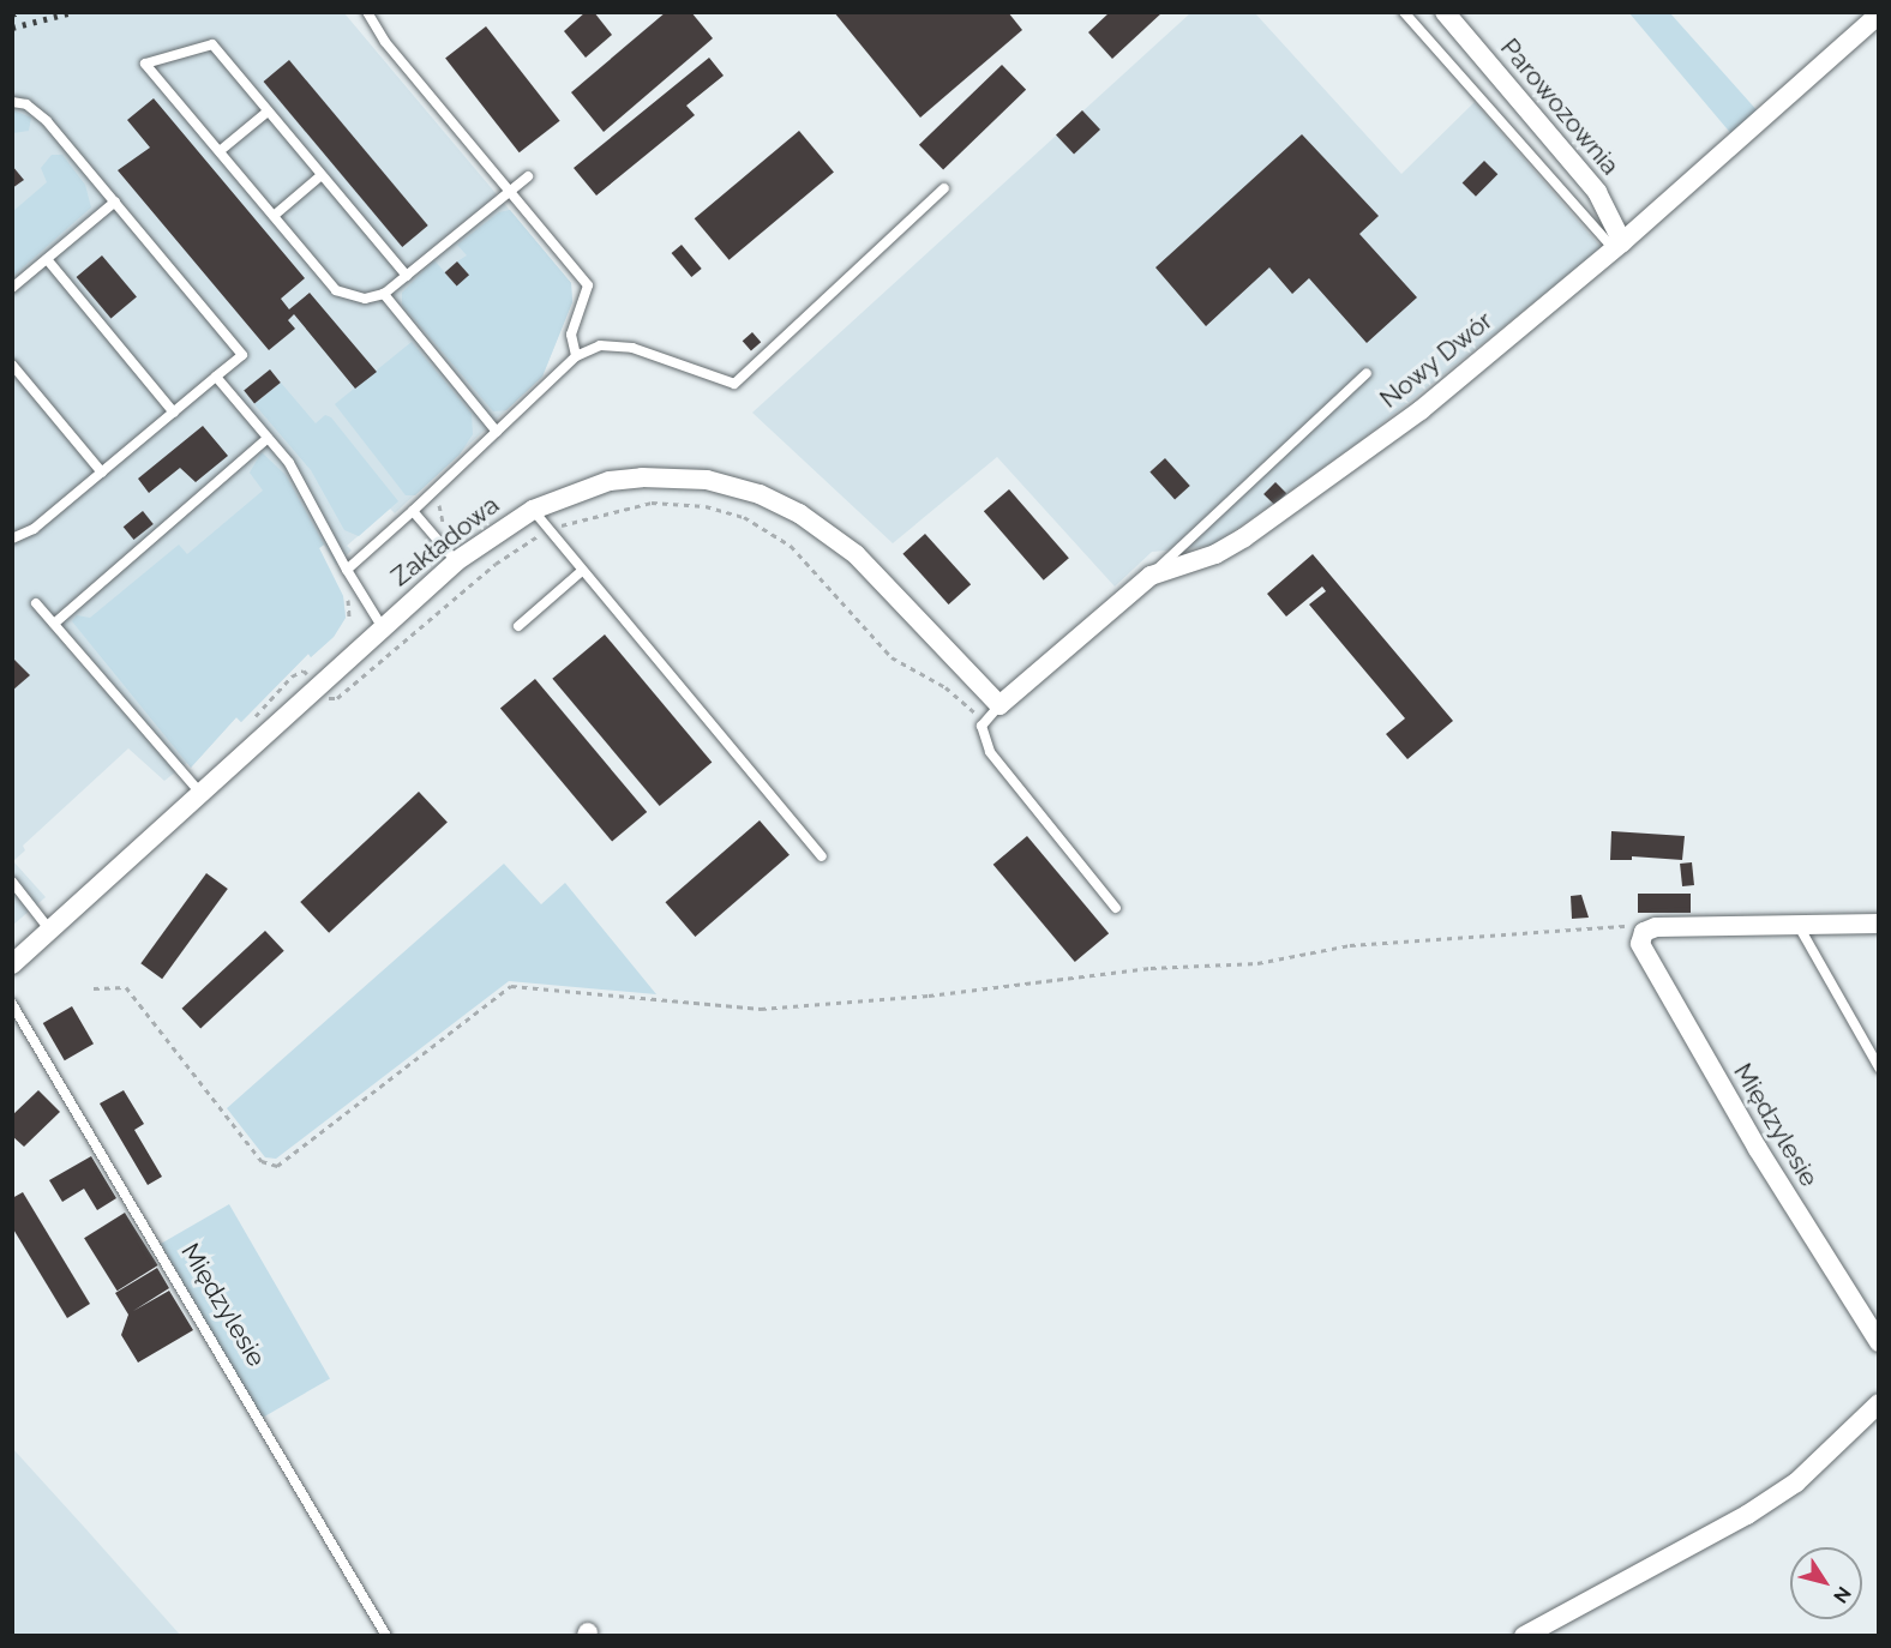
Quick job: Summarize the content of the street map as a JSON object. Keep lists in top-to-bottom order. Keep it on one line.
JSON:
{"streets":{"street":["Parowozownia","Nowy Dwór","Zakładowa","Międzylesie"]},"crossings":[["Parowozownia","Nowy Dwór"],["Nowy Dwór","Zakładowa"]],"north":"bottom right"}
